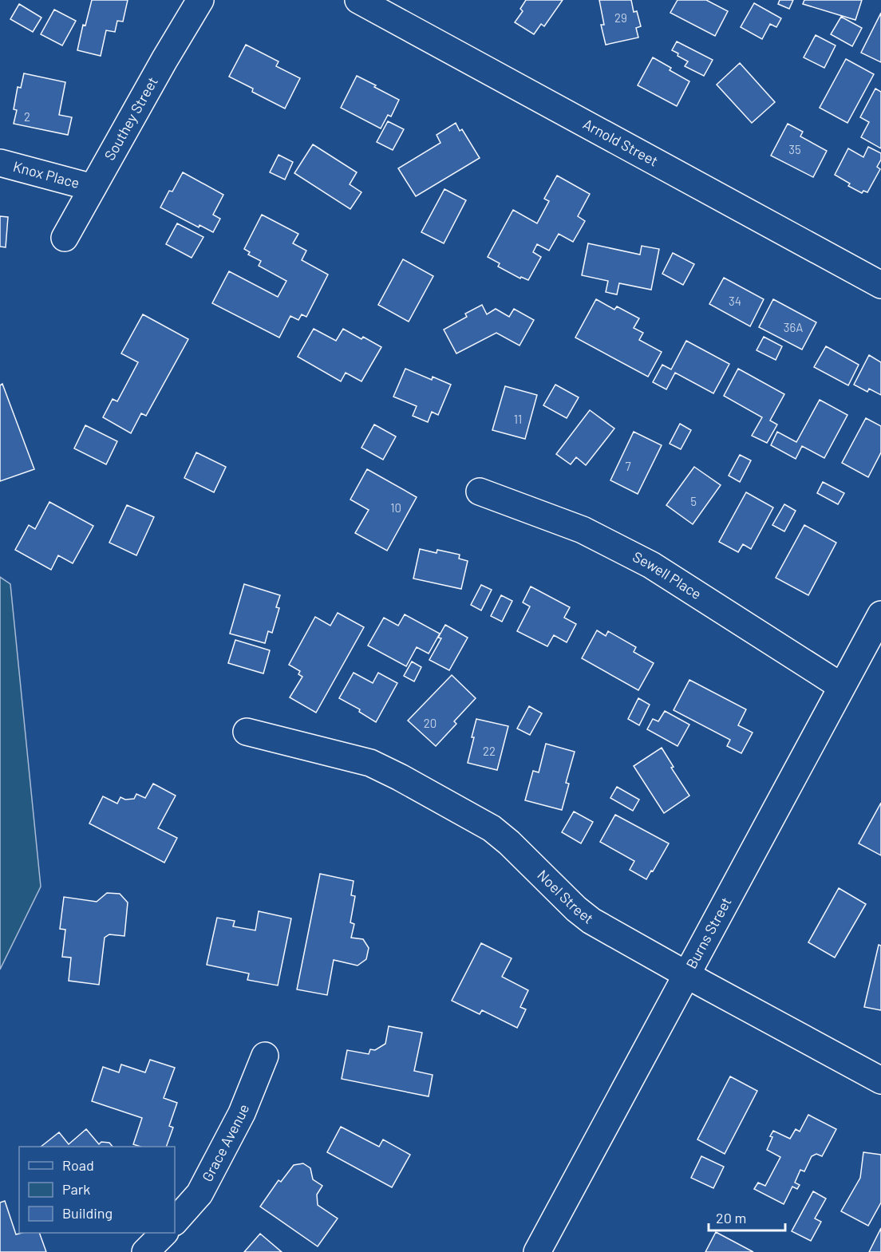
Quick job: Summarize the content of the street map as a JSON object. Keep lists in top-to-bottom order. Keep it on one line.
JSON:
{"streets":{"street":["Southey Street","Arnold Street","Knox Place","Sewell Place","Noel Street","Burns Street","Grace Avenue"]},"crossings":[["Southey Street","Knox Place"],["Sewell Place","Burns Street"],["Noel Street","Burns Street"]],"house_numbers":["29","2","35","34","36A","11","7","5","10","20","22"],"legend":["Road","Park","Building"],"scale_bar":"20 m"}
